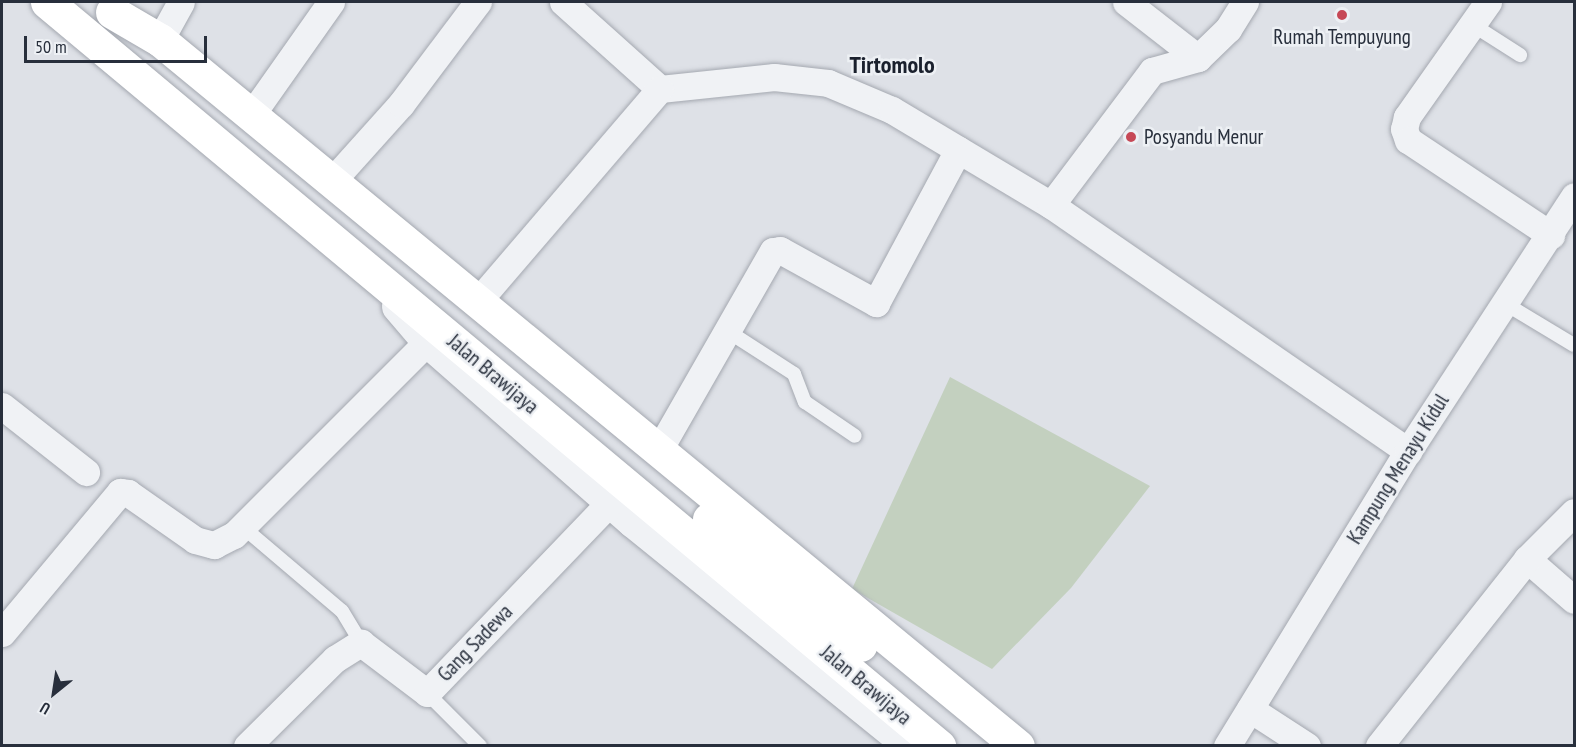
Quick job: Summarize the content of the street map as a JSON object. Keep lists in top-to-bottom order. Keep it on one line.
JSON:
{"streets":{"highway":["Jalan Brawijaya"],"street":["Kampung Menayu Kidul","Gang Sadewa"]},"districts":["Tirtomolo"],"places":["Rumah Tempuyung","Posyandu Menur"],"scale_bar":"50 m","north":"bottom left"}
